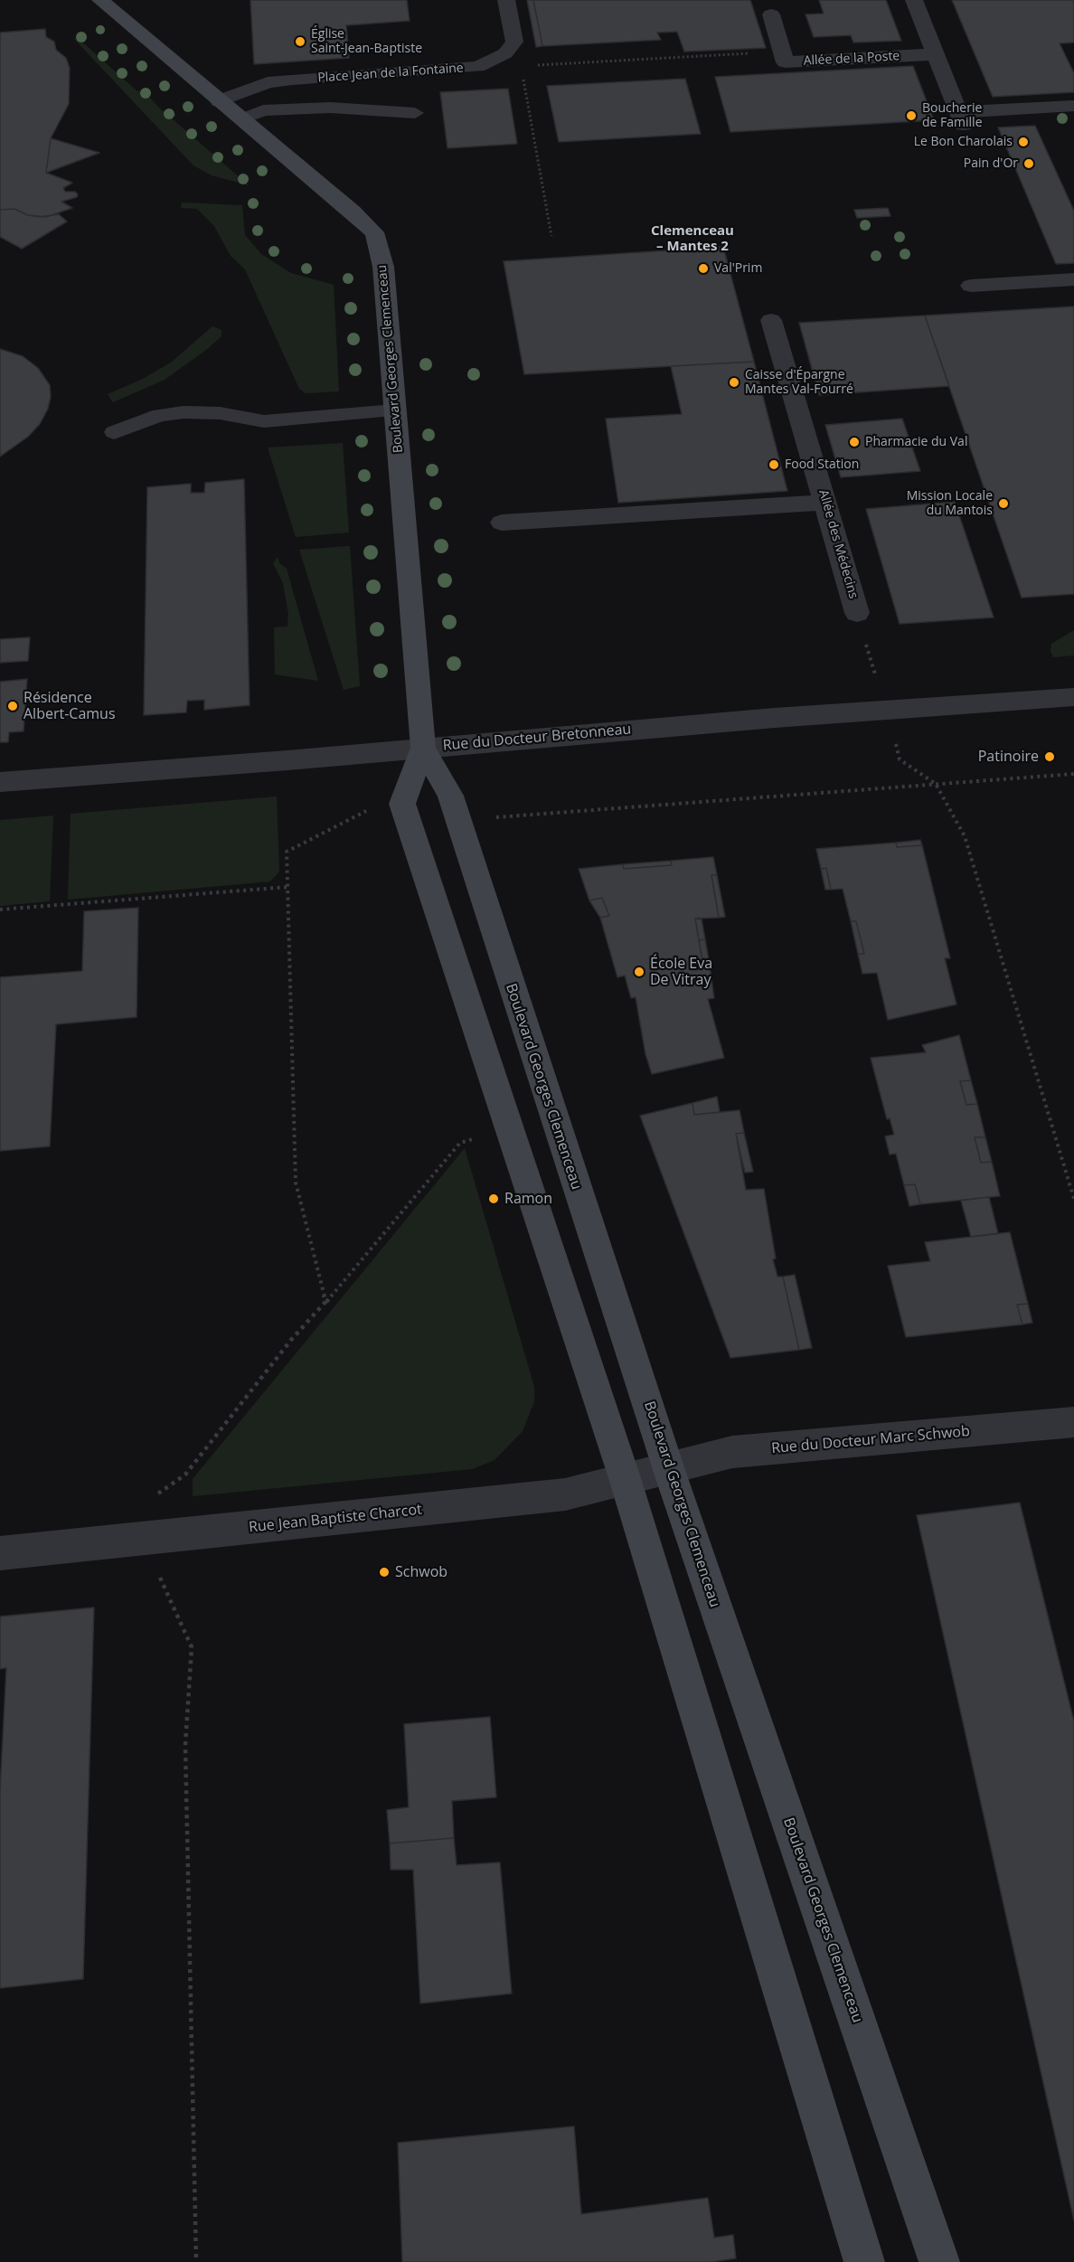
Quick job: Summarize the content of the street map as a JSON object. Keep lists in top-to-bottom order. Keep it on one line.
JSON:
{"streets":{"main road":["Boulevard Georges Clemenceau"],"street":["Allée de la Poste","Place Jean de la Fontaine","Allée des Médecins","Rue du Docteur Bretonneau","Rue du Docteur Marc Schwob","Rue Jean Baptiste Charcot"]},"crossings":[["Place Jean de la Fontaine","Boulevard Georges Clemenceau"],["Boulevard Georges Clemenceau","Rue du Docteur Bretonneau"],["Boulevard Georges Clemenceau","Rue du Docteur Marc Schwob"],["Boulevard Georges Clemenceau","Rue Jean Baptiste Charcot"],["Rue du Docteur Marc Schwob","Rue Jean Baptiste Charcot"]],"districts":["Clemenceau – Mantes 2"],"places":["Église Saint-Jean-Baptiste","Boucherie de Famille","Le Bon Charolais","Pain d'Or","Val'Prim","Caisse d'Épargne Mantes Val-Fourré","Pharmacie du Val","Food Station","Mission Locale du Mantois","Résidence Albert-Camus","Patinoire","École Eva De Vitray","Ramon","Schwob"]}
